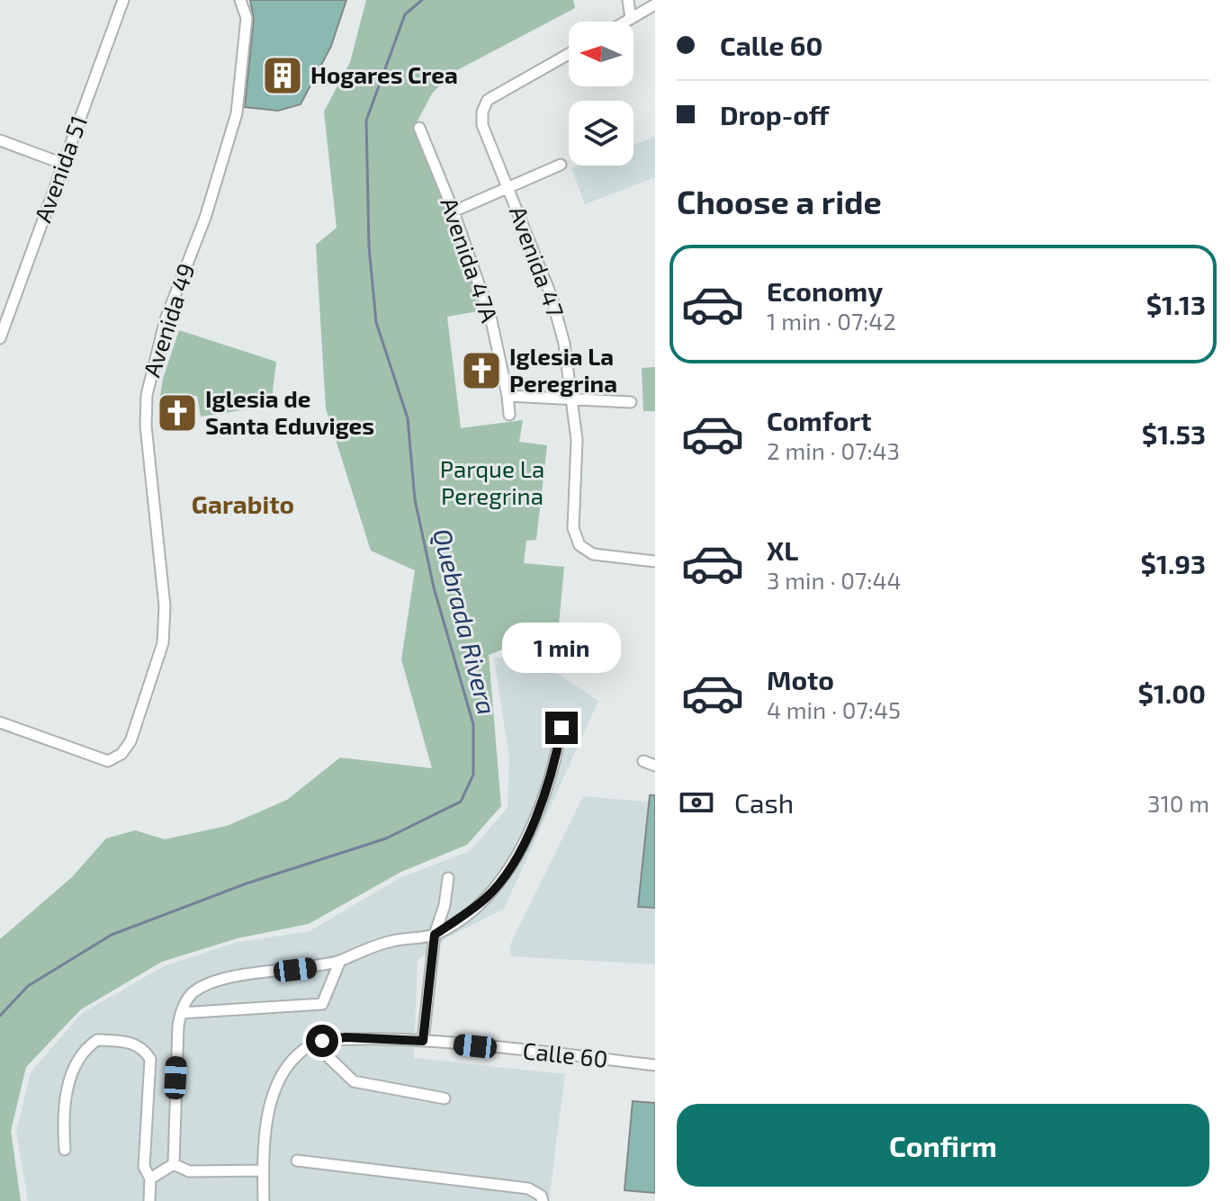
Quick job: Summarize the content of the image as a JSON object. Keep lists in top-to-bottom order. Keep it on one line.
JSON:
{"streets":{"street":["Avenida 51","Avenida 47A","Avenida 47","Avenida 49","Calle 60"]},"districts":["Garabito"],"water":["Quebrada Rivera"],"parks":["Parque La Peregrina"],"places":{"building":["Hogares Crea"],"church":["Iglesia La Peregrina","Iglesia de Santa Eduviges"]},"north":"left","page":{"banner":["Calle 60","Drop-off"],"heading":"Choose a ride","list":[{"name":"Economy","note":"1 min · 07:42","value":"$1.13"},{"name":"Comfort","note":"2 min · 07:43","value":"$1.53"},{"name":"XL","note":"3 min · 07:44","value":"$1.93"},{"name":"Moto","note":"4 min · 07:45","value":"$1.00"}],"bubble":"1 min","pay":["Cash","310 m"],"buttons":"Confirm"}}
